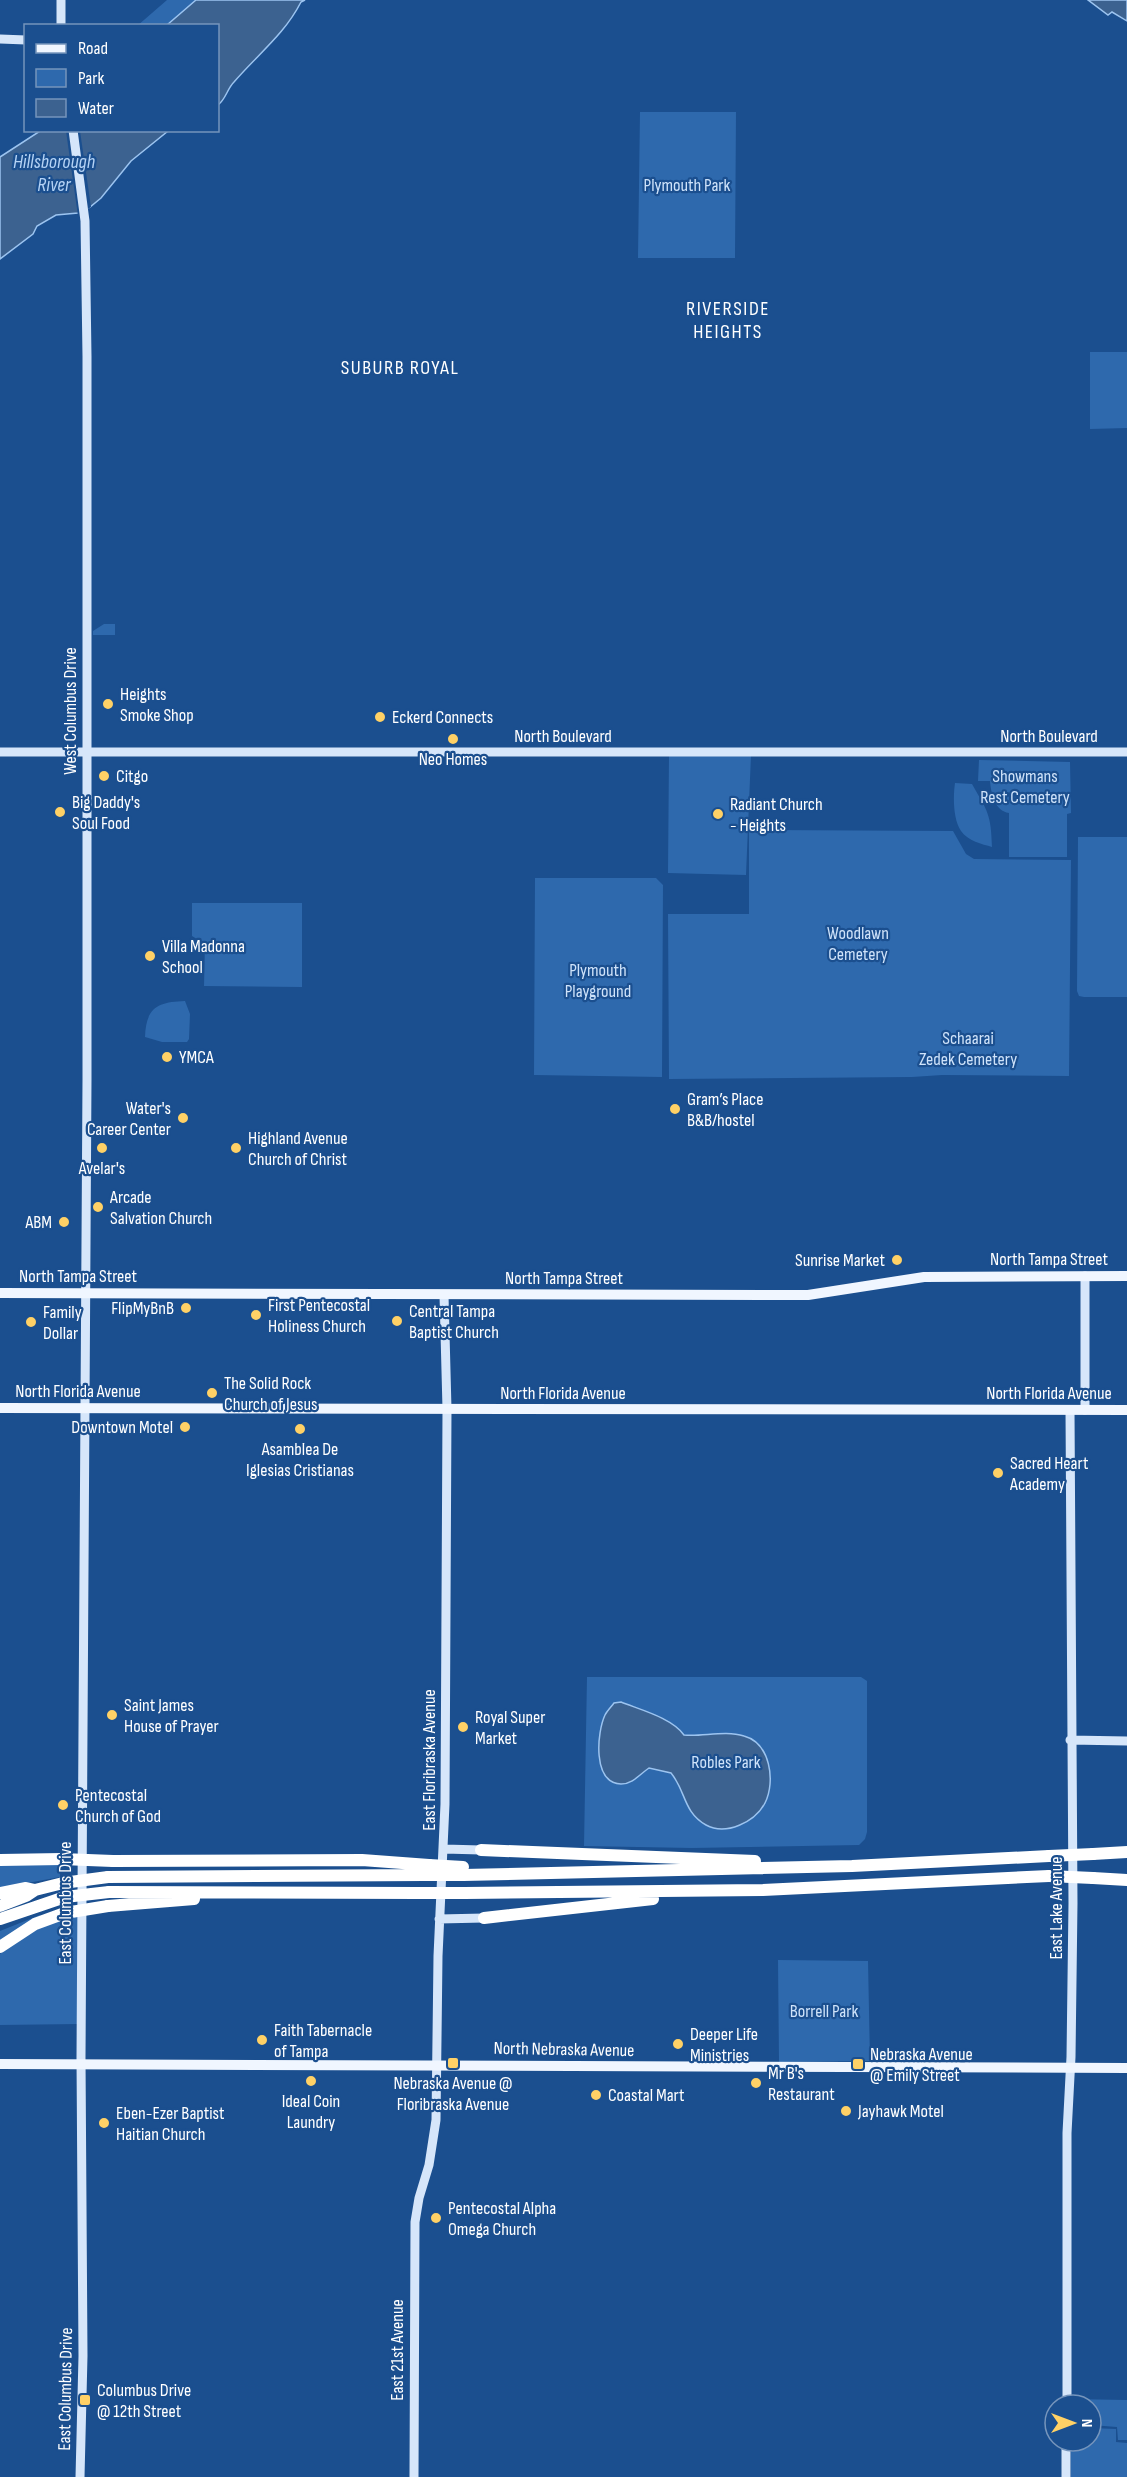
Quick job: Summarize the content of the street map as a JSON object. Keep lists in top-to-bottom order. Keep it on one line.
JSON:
{"streets":{"main road":["North Tampa Street","North Florida Avenue","North Nebraska Avenue"],"street":["West Columbus Drive","North Boulevard","East Floribraska Avenue","East Columbus Drive","East Lake Avenue","East 21st Avenue"]},"crossings":[["West Columbus Drive","North Boulevard"],["West Columbus Drive","North Tampa Street"],["West Columbus Drive","East Columbus Drive"],["North Tampa Street","East Floribraska Avenue"],["North Tampa Street","East Columbus Drive"],["North Florida Avenue","East Floribraska Avenue"],["North Florida Avenue","East Columbus Drive"],["North Florida Avenue","East Lake Avenue"],["East Floribraska Avenue","North Nebraska Avenue"],["East Floribraska Avenue","East 21st Avenue"],["East Columbus Drive","North Nebraska Avenue"],["East Lake Avenue","North Nebraska Avenue"]],"districts":["RIVERSIDE HEIGHTS","SUBURB ROYAL"],"water":["Hillsborough River"],"parks":["Plymouth Park","Showmans Rest Cemetery","Woodlawn Cemetery","Plymouth Playground","Schaarai Zedek Cemetery","Robles Park","Borrell Park"],"places":{"other":["Heights Smoke Shop","Eckerd Connects","Neo Homes","Citgo","Big Daddy's Soul Food","Radiant Church - Heights","Villa Madonna School","YMCA","Gram’s Place B&B/hostel","Water's Career Center","Avelar's","Highland Avenue Church of Christ","Arcade Salvation Church","ABM","Sunrise Market","FlipMyBnB","First Pentecostal Holiness Church","Central Tampa Baptist Church","Family Dollar","The Solid Rock Church of Jesus","Downtown Motel","Asamblea De Iglesias Cristianas","Sacred Heart Academy","Saint James House of Prayer","Royal Super Market","Pentecostal Church of God","Faith Tabernacle of Tampa","Deeper Life Ministries","Ideal Coin Laundry","Mr B's Restaurant","Coastal Mart","Jayhawk Motel","Eben-Ezer Baptist Haitian Church","Pentecostal Alpha Omega Church"],"transit":["Nebraska Avenue @ Floribraska Avenue","Nebraska Avenue @ Emily Street","Columbus Drive @ 12th Street"]},"legend":["Road","Park","Water"],"north":"right"}
